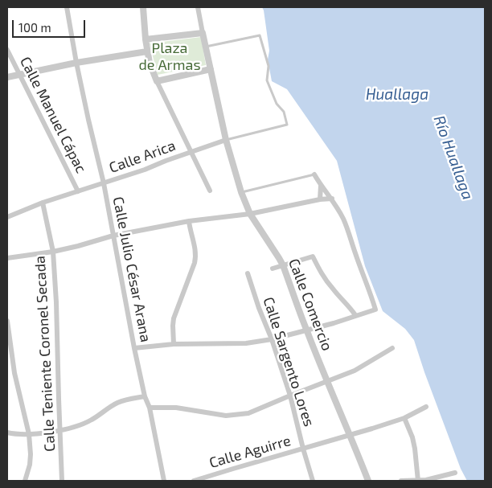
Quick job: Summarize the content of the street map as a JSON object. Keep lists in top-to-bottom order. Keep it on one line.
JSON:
{"streets":{"street":["Calle Manuel Cápac","Calle Arica","Calle Julio César Arana","Calle Comercio","Calle Teniente Coronel Secada","Calle Sargento Lores","Calle Aguirre"]},"crossings":[["Calle Manuel Cápac","Calle Arica"],["Calle Arica","Calle Julio César Arana"],["Calle Arica","Calle Comercio"],["Calle Arica","Calle Teniente Coronel Secada"],["Calle Comercio","Calle Aguirre"],["Calle Sargento Lores","Calle Aguirre"]],"water":["Huallaga","Río Huallaga"],"parks":["Plaza de Armas"],"scale_bar":"100 m"}
